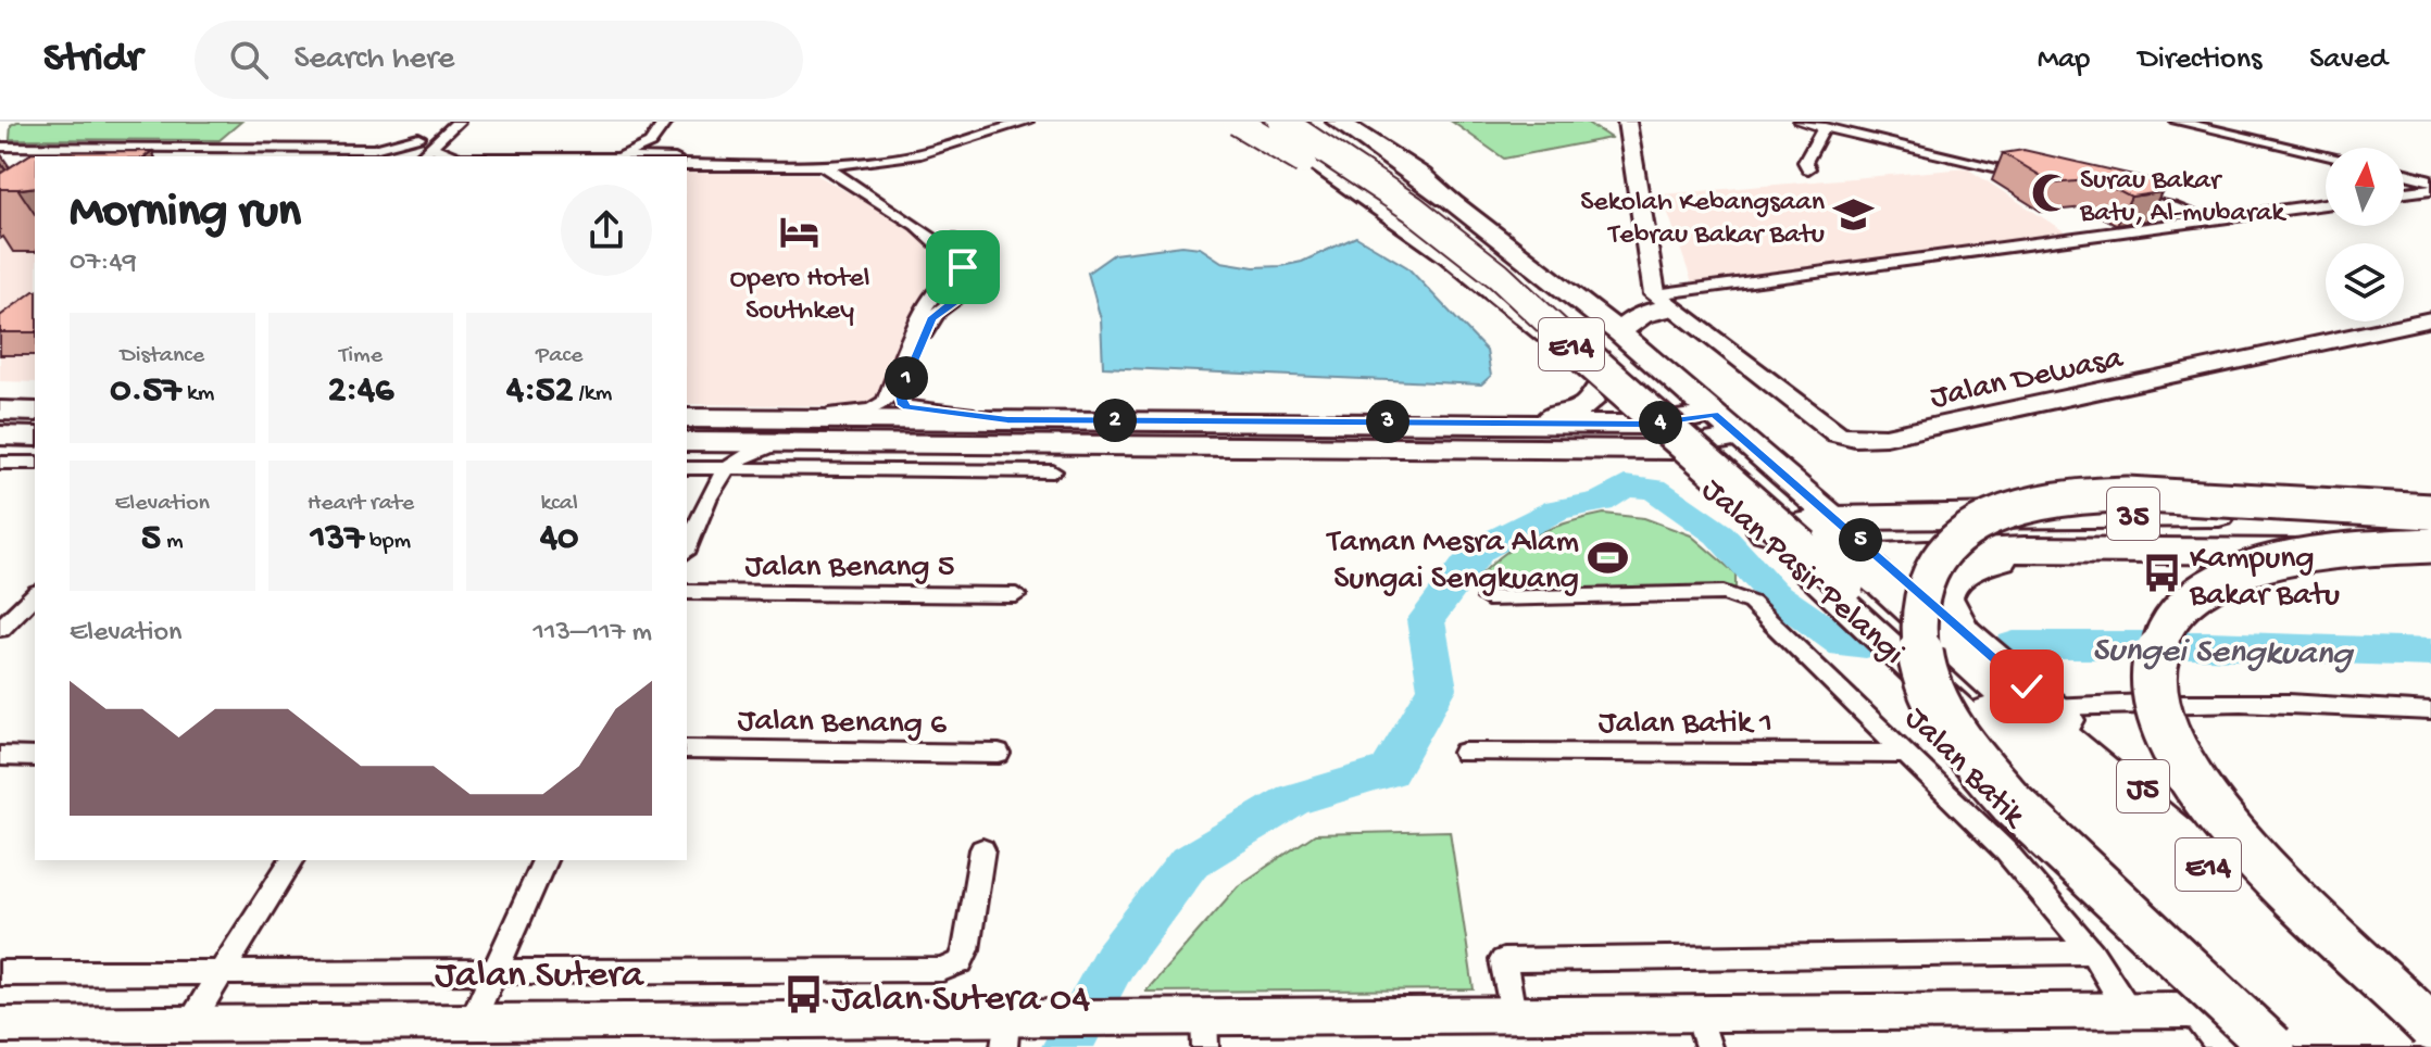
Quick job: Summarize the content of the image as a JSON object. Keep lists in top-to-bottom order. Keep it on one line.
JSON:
{"streets":{"highway":["E14","35"],"main road":["Jalan Pasir Pelangi","J5"],"street":["Jalan Dewasa","Jalan Benang 5","Jalan Benang 6","Jalan Batik 1","Jalan Batik","Jalan Sutera"]},"crossings":[["E14","Jalan Pasir Pelangi"],["E14","Jalan Sutera"],["35","Jalan Pasir Pelangi"],["Jalan Pasir Pelangi","Jalan Sutera"],["Jalan Batik 1","Jalan Batik"],["Jalan Batik","Jalan Sutera"]],"water":["Sungei Sengkuang"],"places":{"mosque":["Surau Bakar Batu, Al-mubarak"],"school or university":["Sekolah Kebangsaan Tebrau Bakar Batu"],"hotel":["Opero Hotel Southkey"],"sports":["Taman Mesra Alam Sungai Sengkuang"],"bus stop":["Kampung Bakar Batu","Jalan Sutera 04"]},"north":"top","page":{"header":"Stridr","search":"Search here","nav":["Map","Directions","Saved"],"heading":["Morning run","07:49"],"stats":[["Distance","0.57 km"],["Time","2:46"],["Pace","4:52 /km"],["Elevation","5 m"],["Heart rate","137 bpm"],["kcal","40"]],"pins":["1","2","3","4","5"],"chart":["Elevation","113–117 m"]}}
